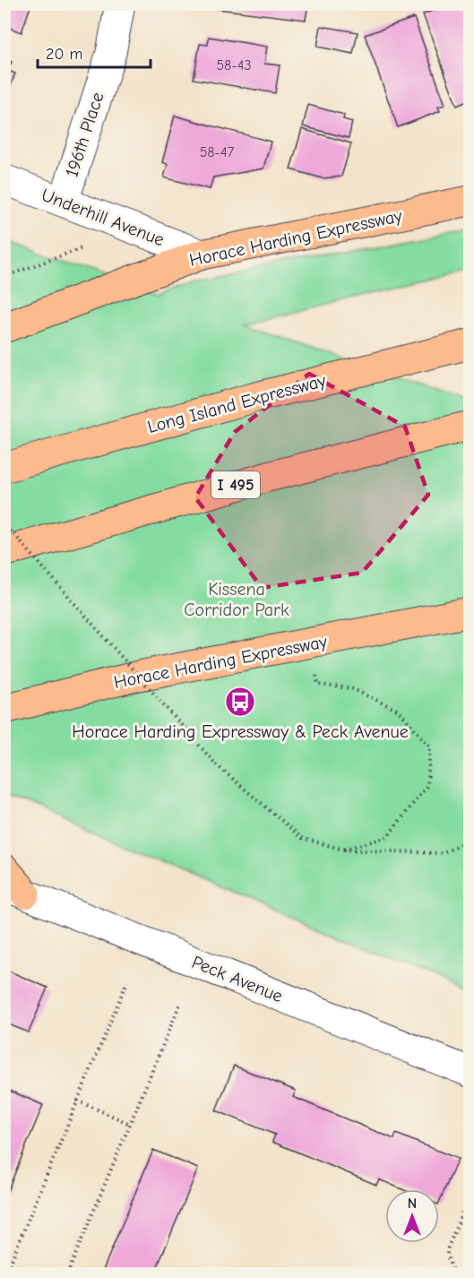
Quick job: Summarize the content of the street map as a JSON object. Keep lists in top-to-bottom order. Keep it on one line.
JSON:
{"streets":{"main road":["Horace Harding Expressway","Long Island Expressway","I 495"],"street":["196th Place","Underhill Avenue","Peck Avenue"]},"crossings":[["196th Place","Underhill Avenue"],["Underhill Avenue","Horace Harding Expressway"]],"parks":["Kissena Corridor Park"],"places":{"bus stop":["Horace Harding Expressway & Peck Avenue"]},"house_numbers":["58-43","58-47"],"scale_bar":"20 m","north":"top"}
